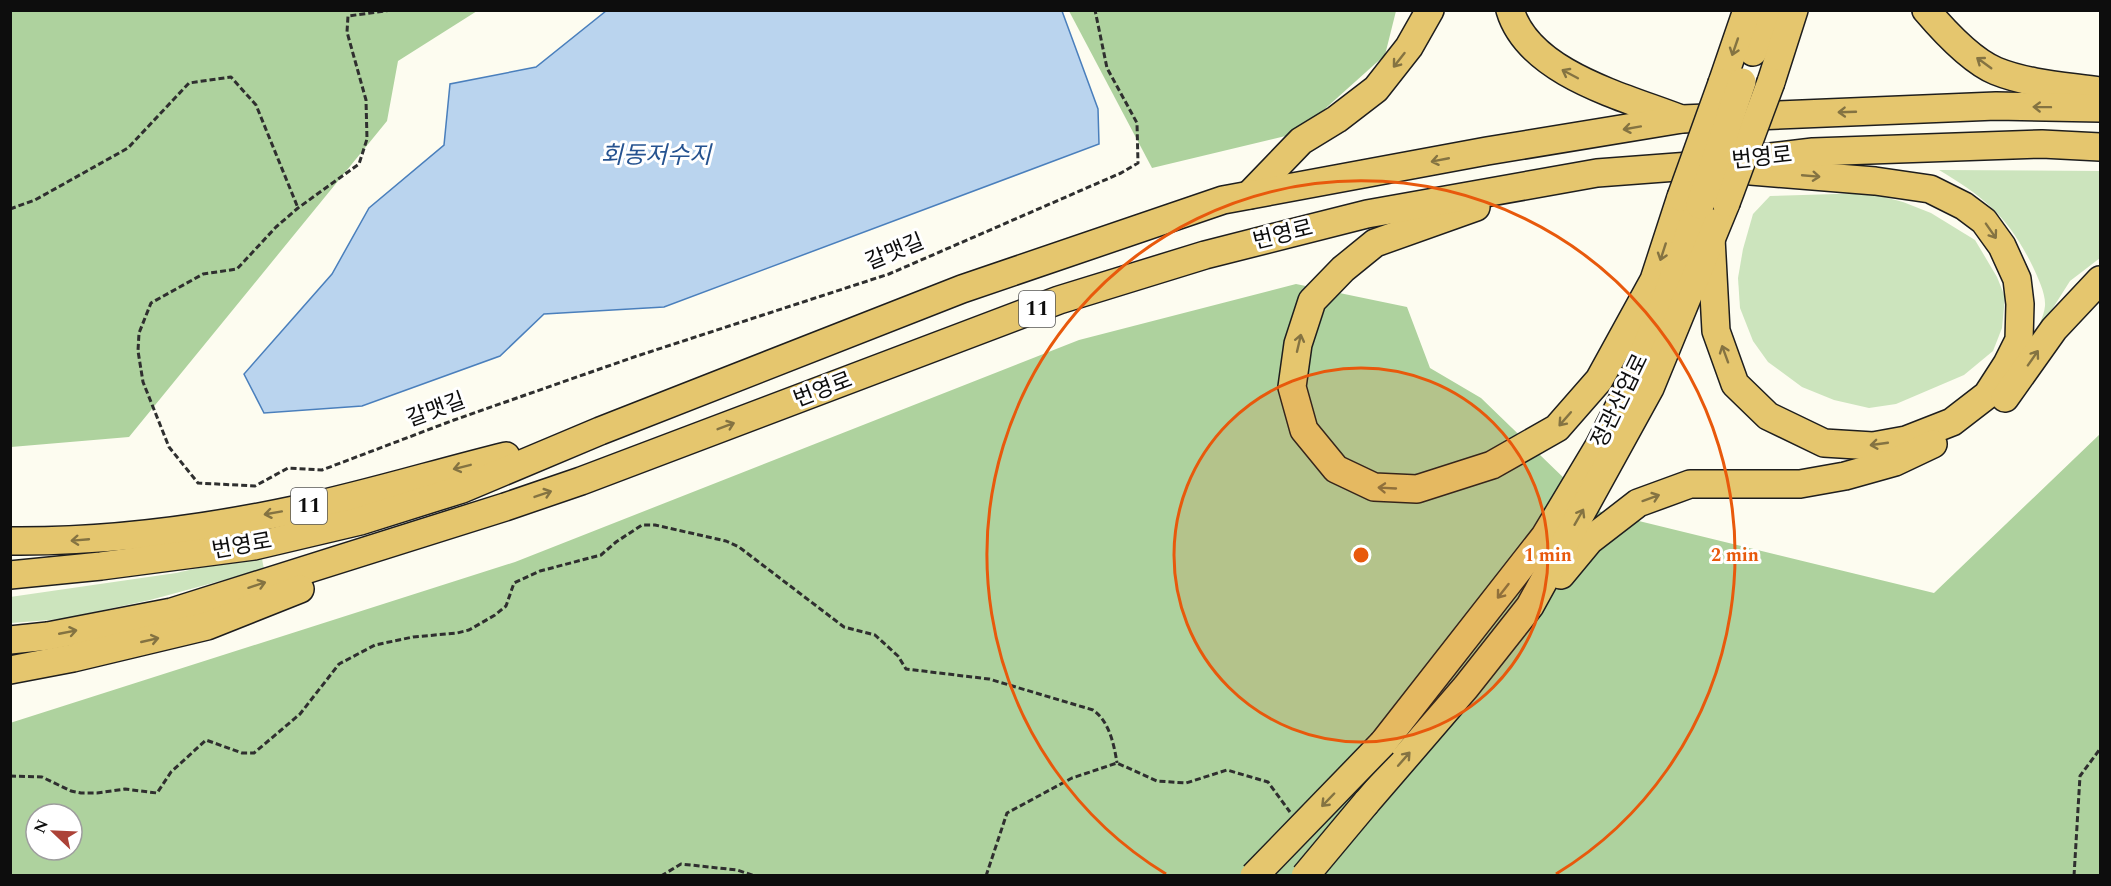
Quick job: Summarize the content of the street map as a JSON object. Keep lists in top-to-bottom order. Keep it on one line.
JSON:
{"streets":{"highway":["번영로","11","정관산업로"],"path":["갈맷길"]},"water":["회동저수지"],"north":"top left","rings":["1 min","2 min"]}
